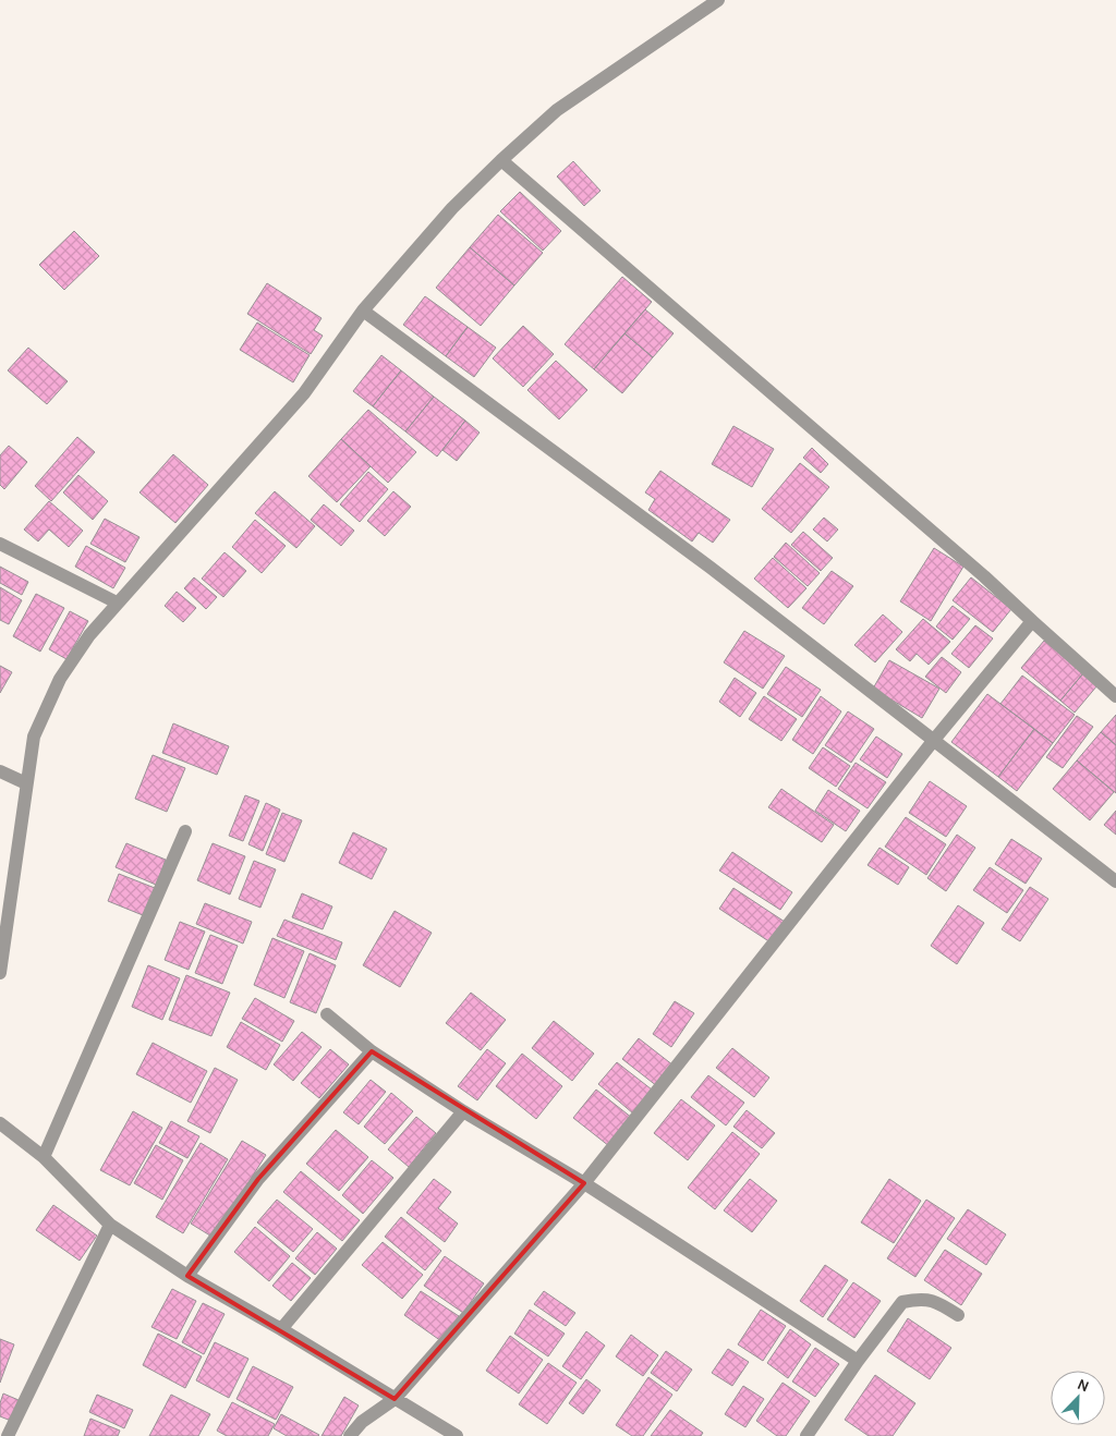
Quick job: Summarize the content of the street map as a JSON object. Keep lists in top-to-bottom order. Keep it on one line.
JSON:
{"north":"top right"}
